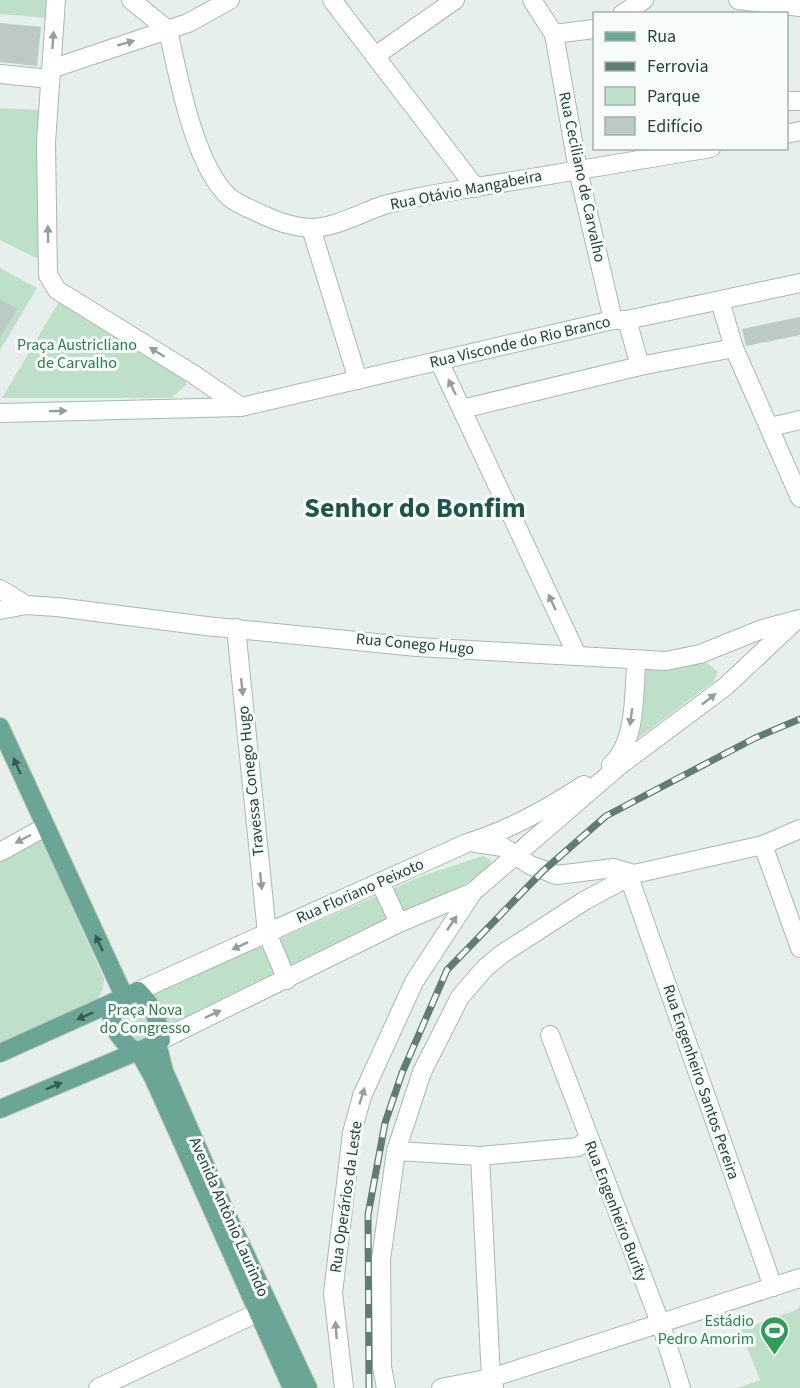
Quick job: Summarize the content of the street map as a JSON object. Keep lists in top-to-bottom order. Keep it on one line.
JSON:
{"streets":{"main road":["Rua Floriano Peixoto","Avenida Antônio Laurindo"],"street":["Rua Ceciliano de Carvalho","Rua Otávio Mangabeira","Rua Visconde do Rio Branco","Rua Conego Hugo","Travessa Conego Hugo","Rua Engenheiro Santos Pereira","Rua Operários da Leste","Rua Engenheiro Burity"]},"crossings":[["Rua Ceciliano de Carvalho","Rua Otávio Mangabeira"],["Rua Ceciliano de Carvalho","Rua Visconde do Rio Branco"],["Rua Conego Hugo","Travessa Conego Hugo"],["Rua Conego Hugo","Rua Floriano Peixoto"],["Travessa Conego Hugo","Rua Floriano Peixoto"],["Rua Floriano Peixoto","Avenida Antônio Laurindo"]],"one_way":["Travessa Conego Hugo"],"districts":["Senhor do Bonfim"],"parks":["Praça Austricliano de Carvalho","Praça Nova do Congresso"],"places":{"sports":["Estádio Pedro Amorim"]},"legend":["Rua","Ferrovia","Parque","Edifício"]}
